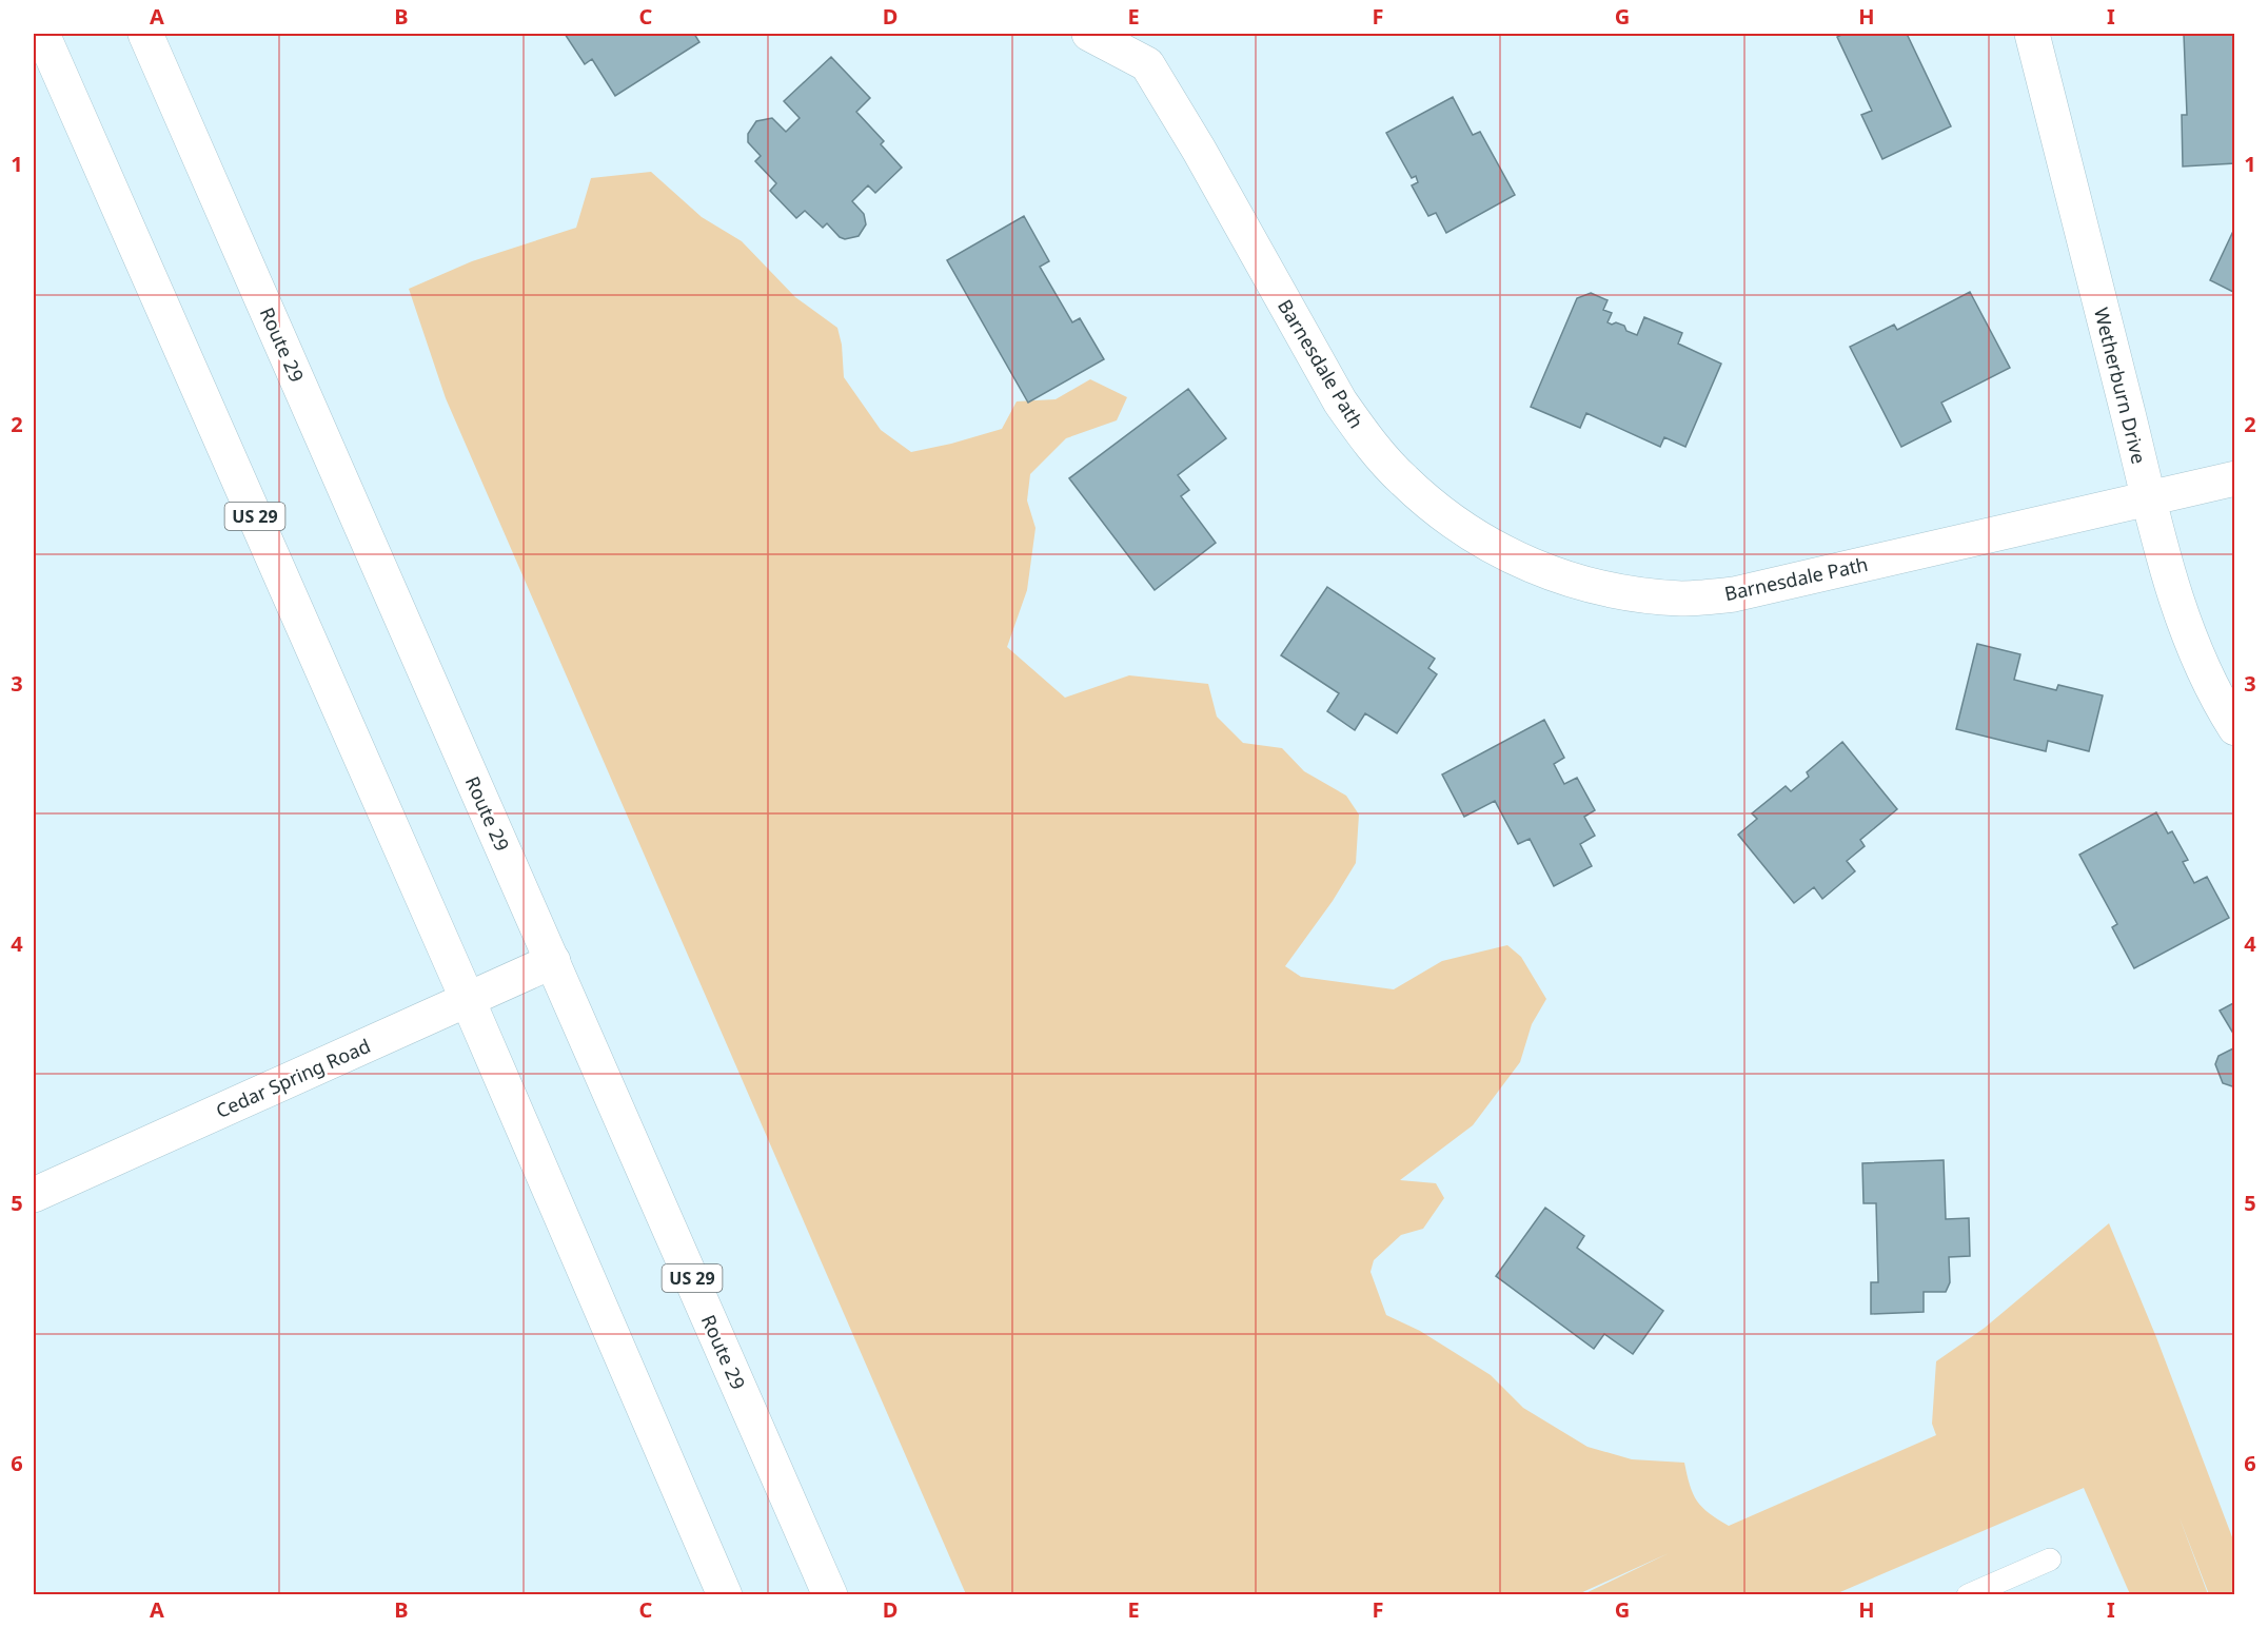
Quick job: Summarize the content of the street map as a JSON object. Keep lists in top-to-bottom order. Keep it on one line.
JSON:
{"streets":{"main road":["Route 29","Barnesdale Path","Wetherburn Drive","US 29","Cedar Spring Road"]},"crossings":[["Route 29","Cedar Spring Road"],["Barnesdale Path","Wetherburn Drive"],["US 29","Cedar Spring Road"]],"grid":{"columns":["A","B","C","D","E","F","G","H","I"],"rows":["1","2","3","4","5","6"]}}
